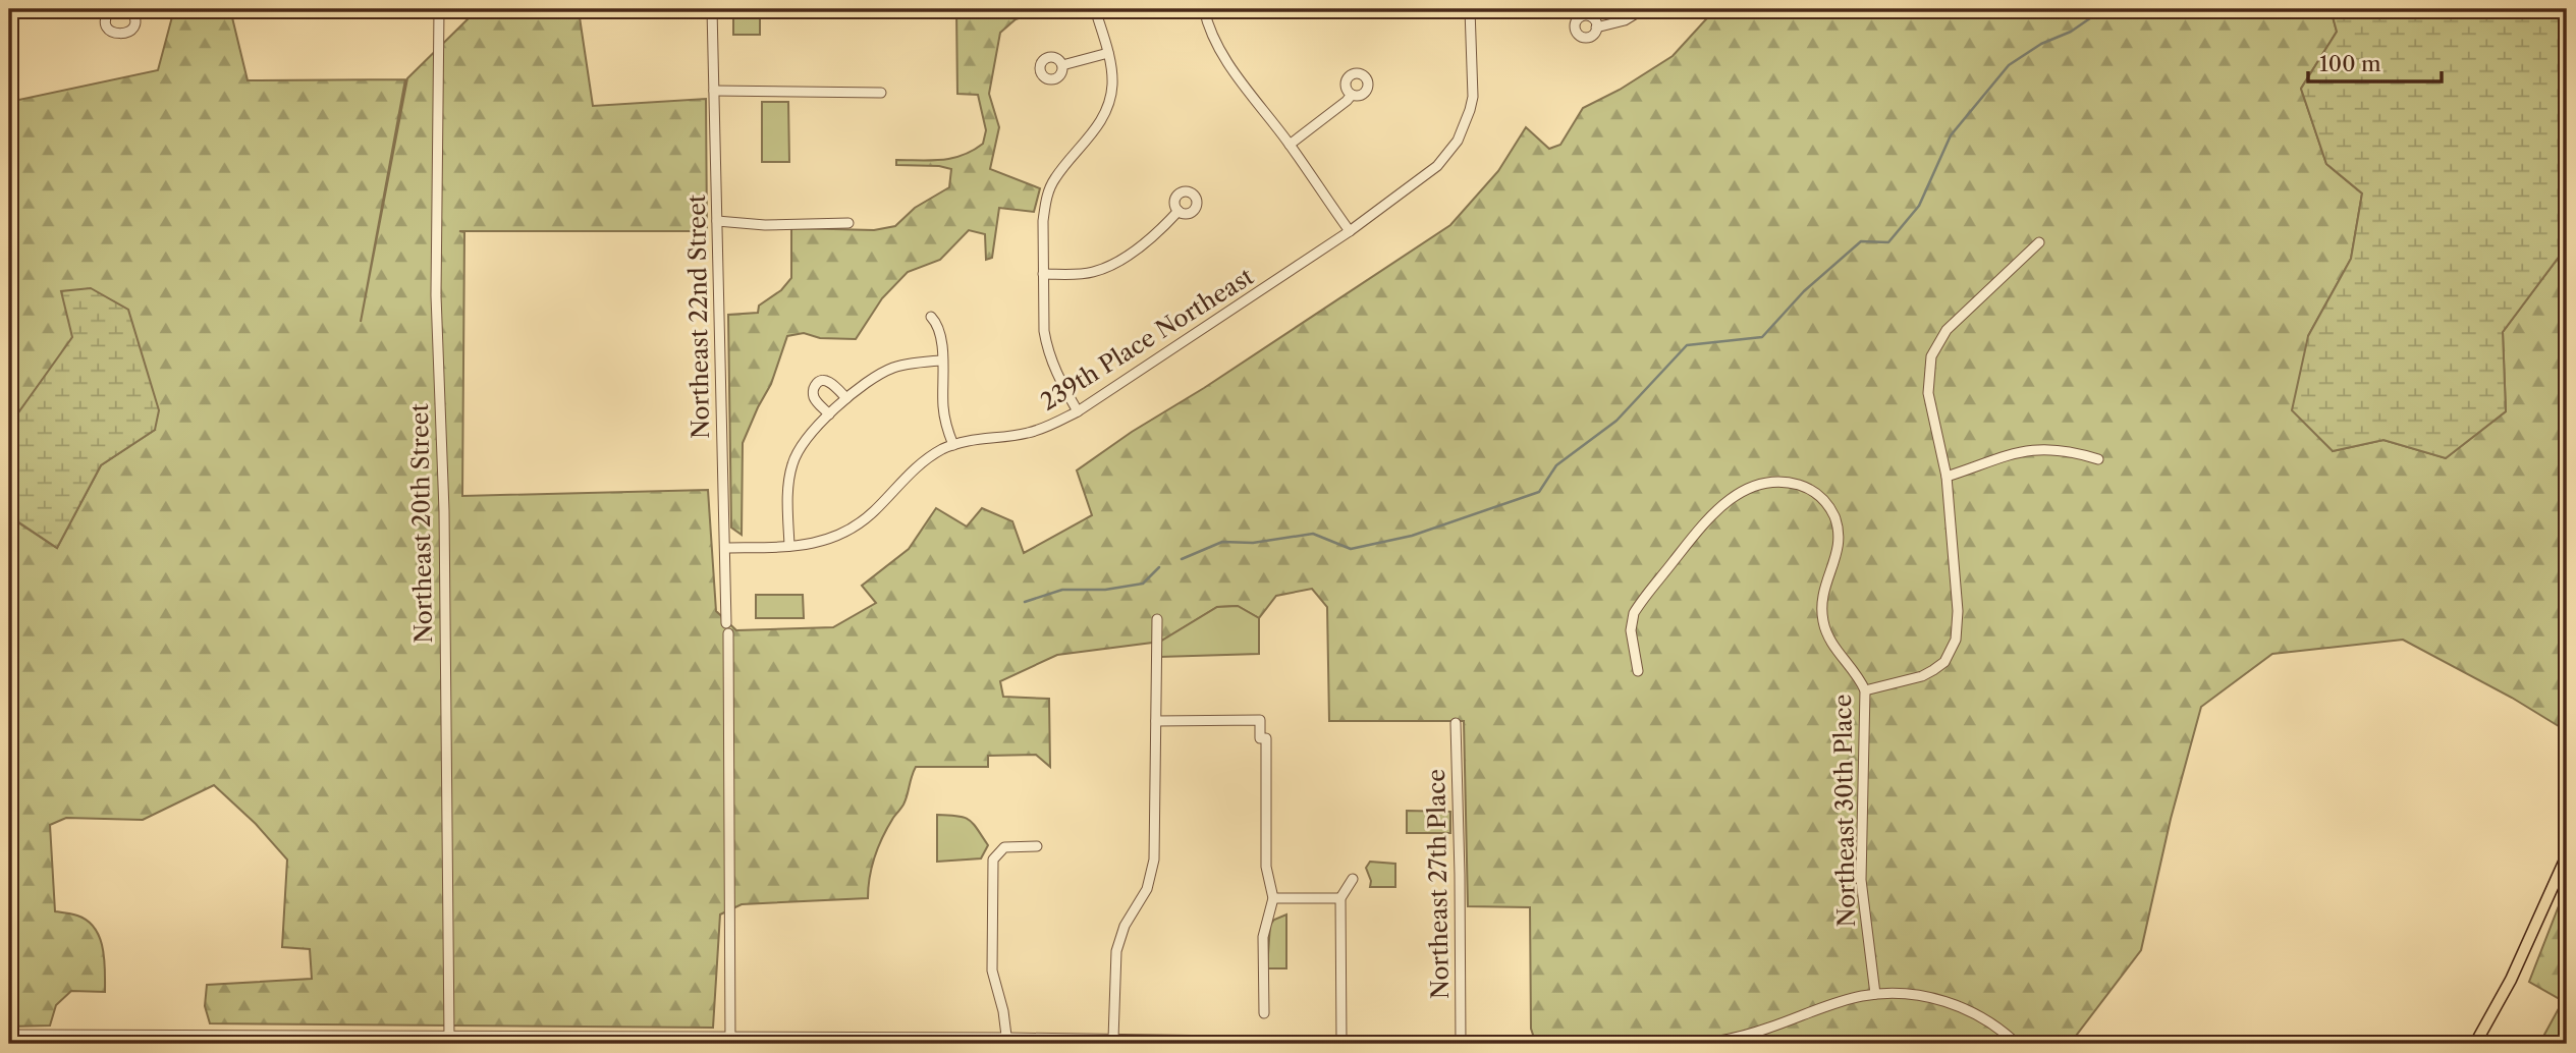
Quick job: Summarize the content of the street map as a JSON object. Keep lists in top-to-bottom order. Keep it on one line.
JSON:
{"streets":{"street":["Northeast 22nd Street","239th Place Northeast","Northeast 20th Street","Northeast 30th Place","Northeast 27th Place"]},"crossings":[["Northeast 22nd Street","239th Place Northeast"]],"scale_bar":"100 m"}
